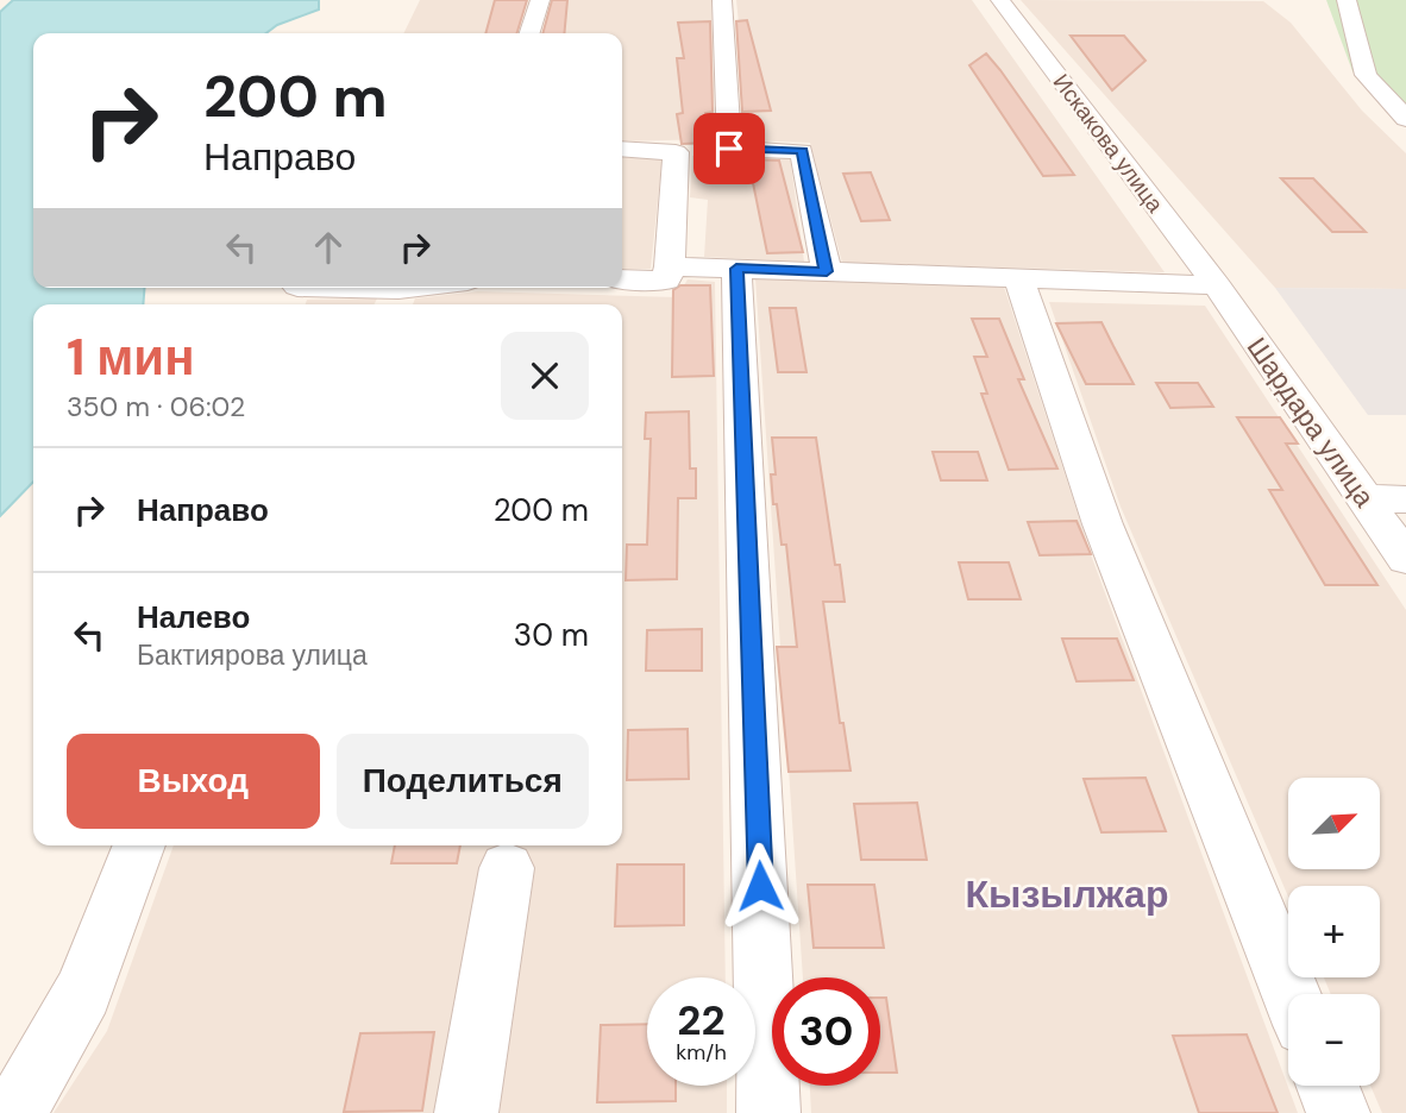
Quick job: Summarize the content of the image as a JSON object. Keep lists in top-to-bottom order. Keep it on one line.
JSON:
{"streets":{"street":["Искакова улица","Шардара улица"]},"crossings":[["Искакова улица","Шардара улица"]],"districts":["Кызылжар"],"north":"top right","page":{"turn":["200 m","Направо"],"heading":["1 мин","350 m · 06:02"],"list":[{"name":"Направо","value":"200 m"},{"name":"Налево","note":"Бактиярова улица","value":"30 m"}],"buttons":["Выход","Поделиться"],"map_buttons":["+","−"],"speed":"22 km/h","limit":"30"}}
